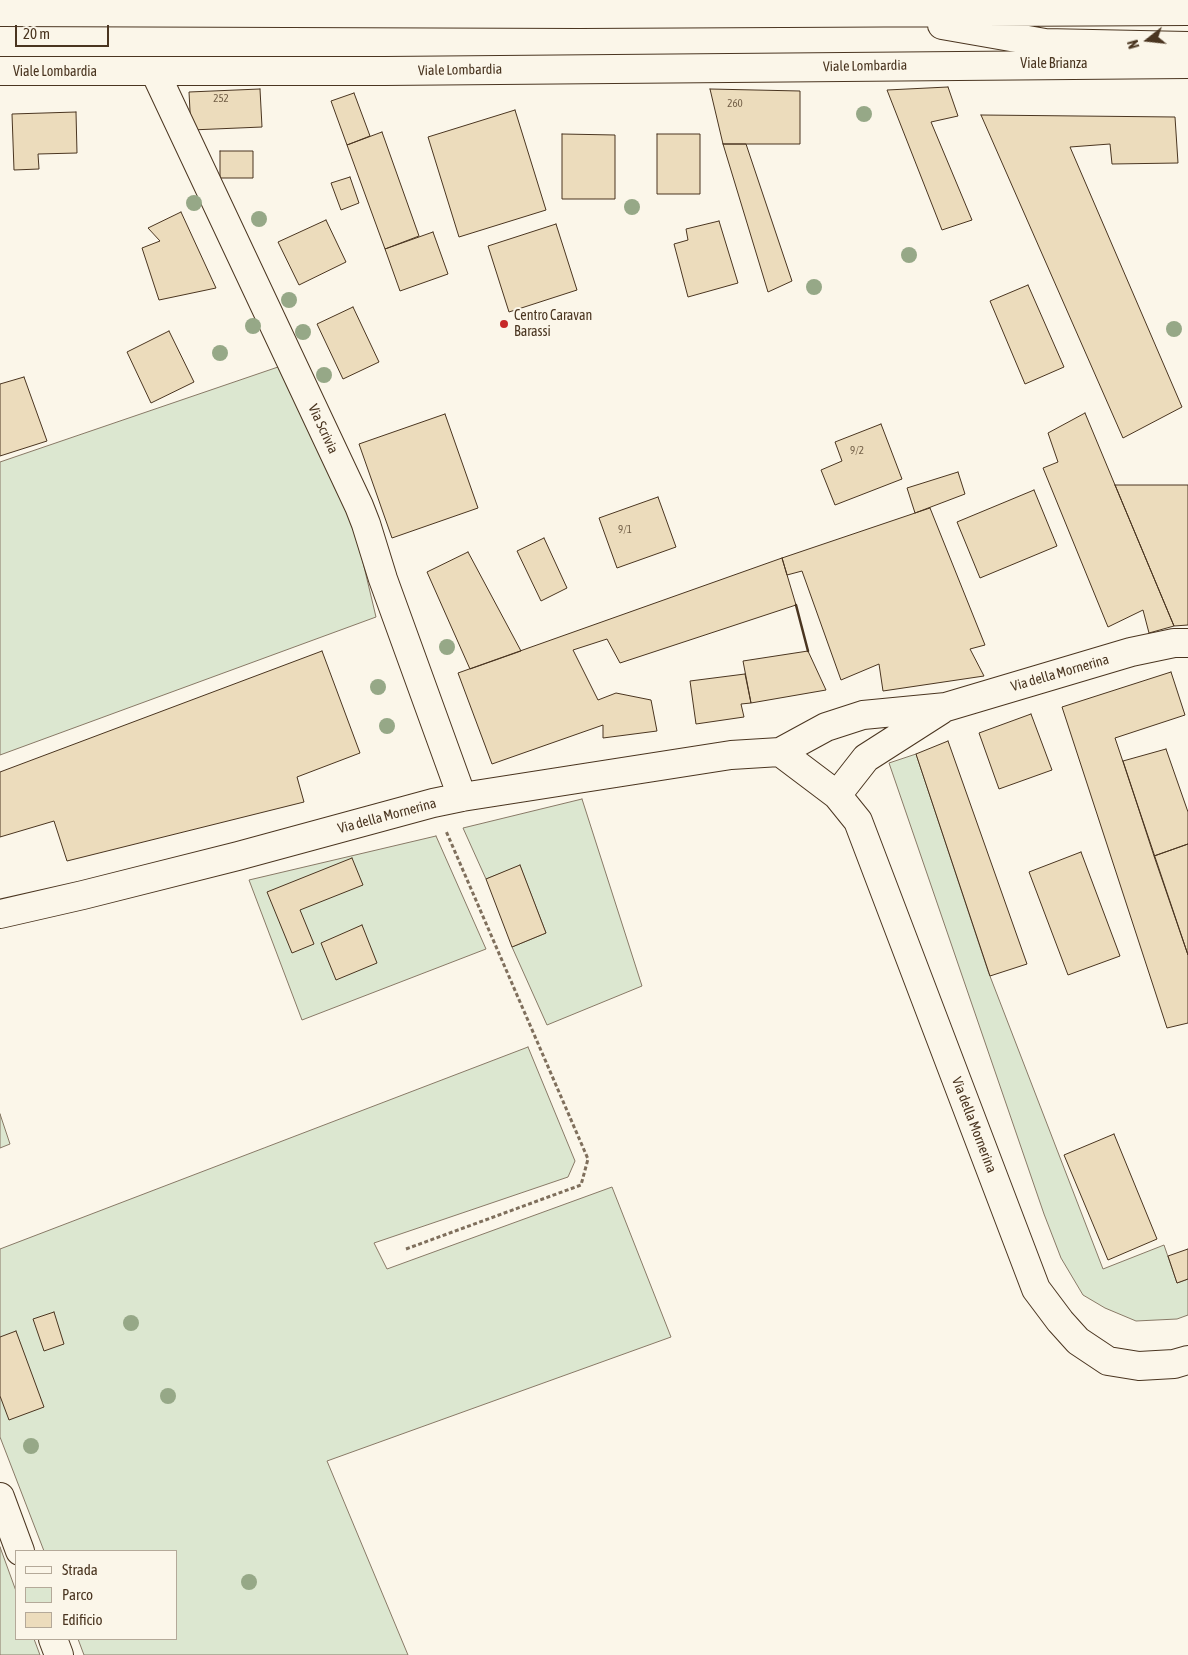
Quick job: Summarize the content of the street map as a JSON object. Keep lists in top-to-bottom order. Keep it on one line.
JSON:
{"streets":{"main road":["Viale Brianza","Viale Lombardia","Via Scrivia","Via della Mornerina"]},"crossings":[["Viale Brianza","Viale Lombardia"],["Viale Lombardia","Via Scrivia"],["Via Scrivia","Via della Mornerina"]],"places":["Centro Caravan Barassi"],"house_numbers":["252","260","9/2","9/1"],"legend":["Strada","Parco","Edificio"],"scale_bar":"20 m","north":"left"}
